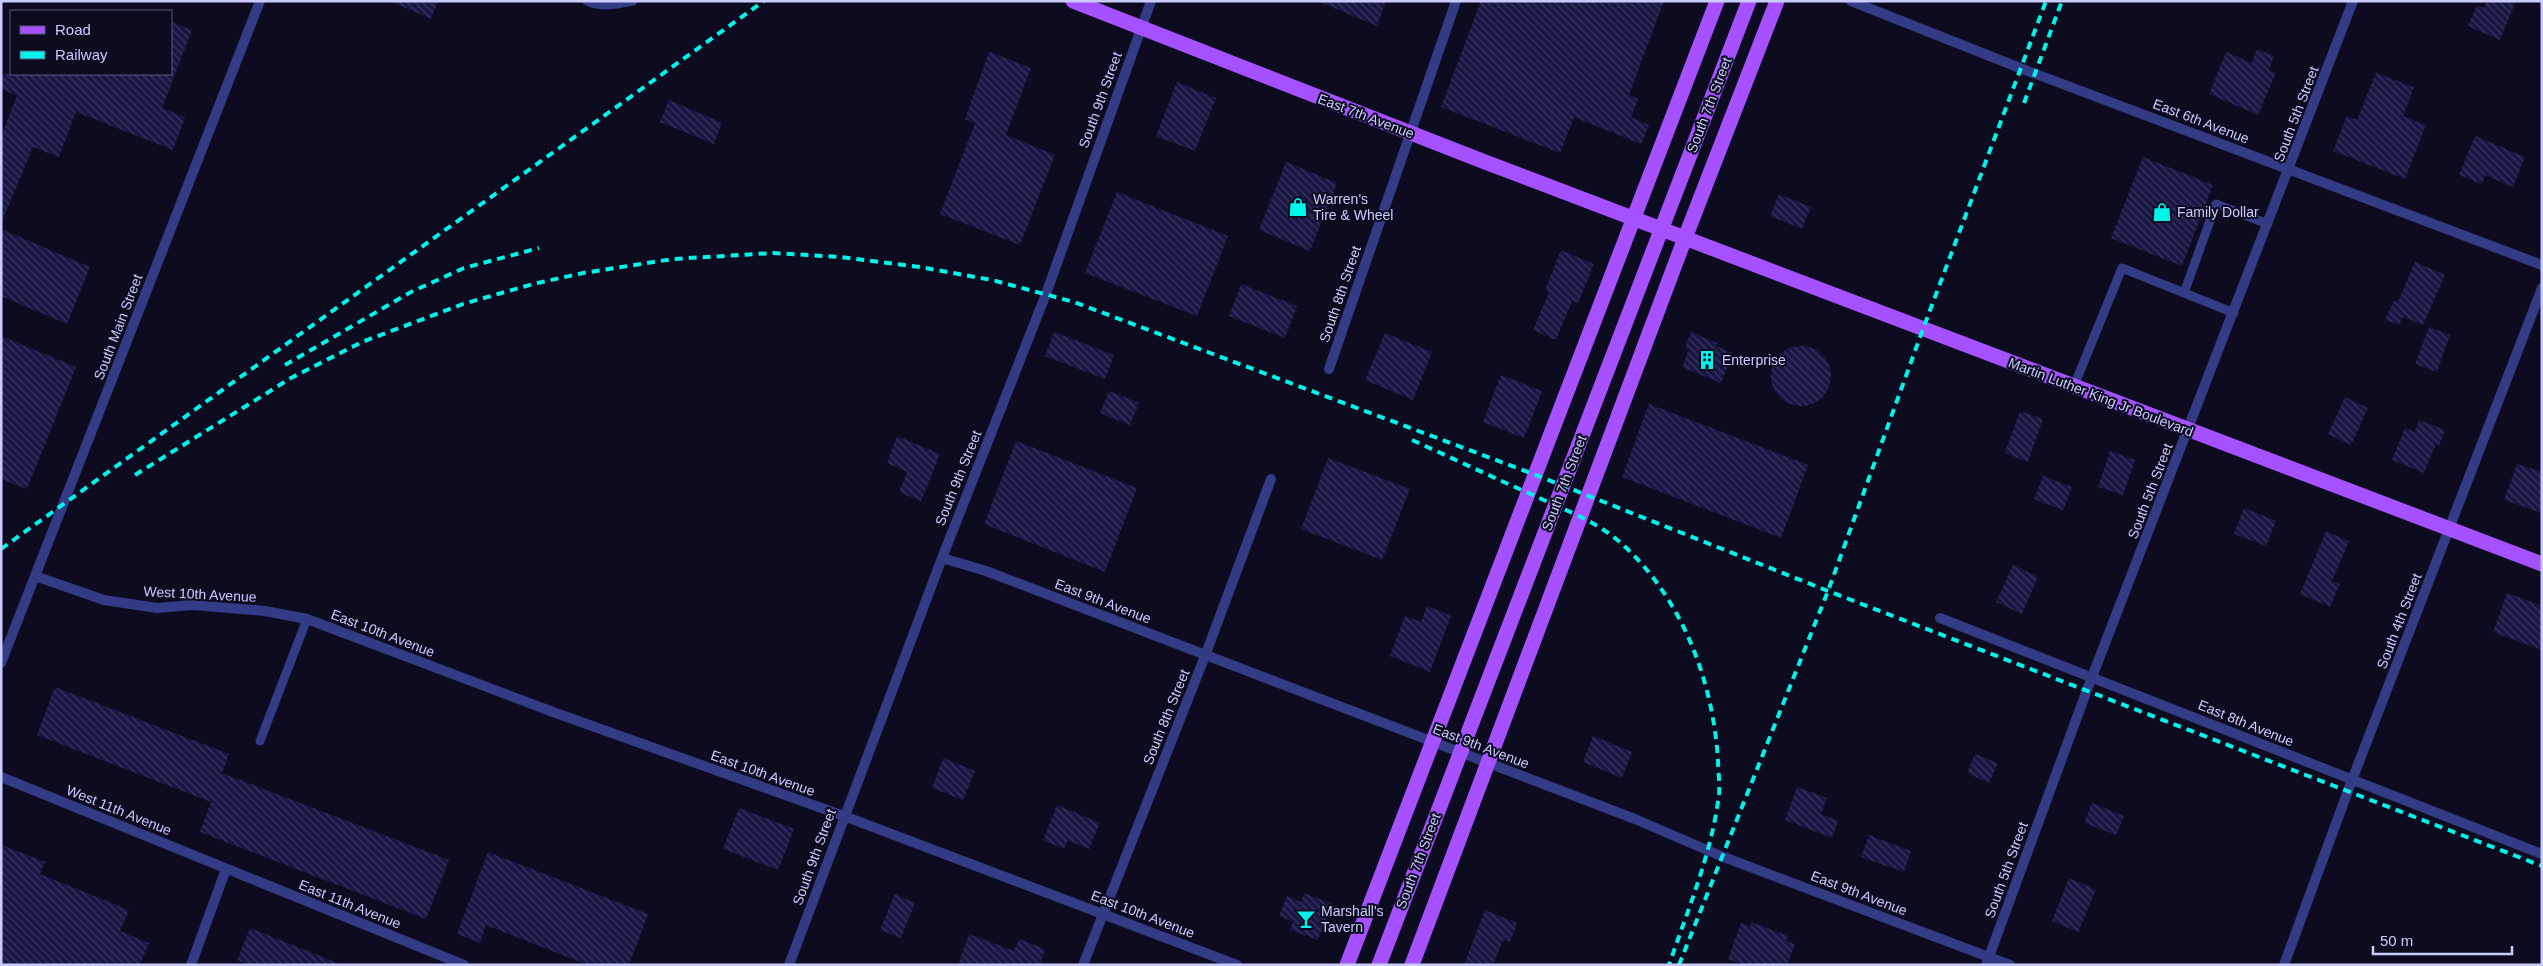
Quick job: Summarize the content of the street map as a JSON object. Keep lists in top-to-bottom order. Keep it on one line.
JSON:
{"streets":{"main road":["South 7th Street","East 7th Avenue","Martin Luther King Jr Boulevard"],"street":["South 9th Street","South 5th Street","East 6th Avenue","South 8th Street","South Main Street","West 10th Avenue","East 9th Avenue","South 4th Street","East 10th Avenue","East 8th Avenue","West 11th Avenue","East 11th Avenue"]},"crossings":[["South 9th Street","East 7th Avenue"],["South 9th Street","East 9th Avenue"],["South 9th Street","East 10th Avenue"],["South 5th Street","East 6th Avenue"],["South 5th Street","Martin Luther King Jr Boulevard"],["South 5th Street","East 9th Avenue"],["South 5th Street","East 8th Avenue"],["East 7th Avenue","South 8th Street"],["East 7th Avenue","Martin Luther King Jr Boulevard"],["South 8th Street","East 9th Avenue"],["South 8th Street","East 10th Avenue"],["South Main Street","West 10th Avenue"],["Martin Luther King Jr Boulevard","South 4th Street"],["West 10th Avenue","East 10th Avenue"],["South 4th Street","East 8th Avenue"],["West 11th Avenue","East 11th Avenue"]],"places":{"shop":["Warren's Tire & Wheel","Family Dollar"],"building":["Enterprise"],"bar":["Marshall's Tavern"]},"legend":["Road","Railway"],"scale_bar":"50 m"}
